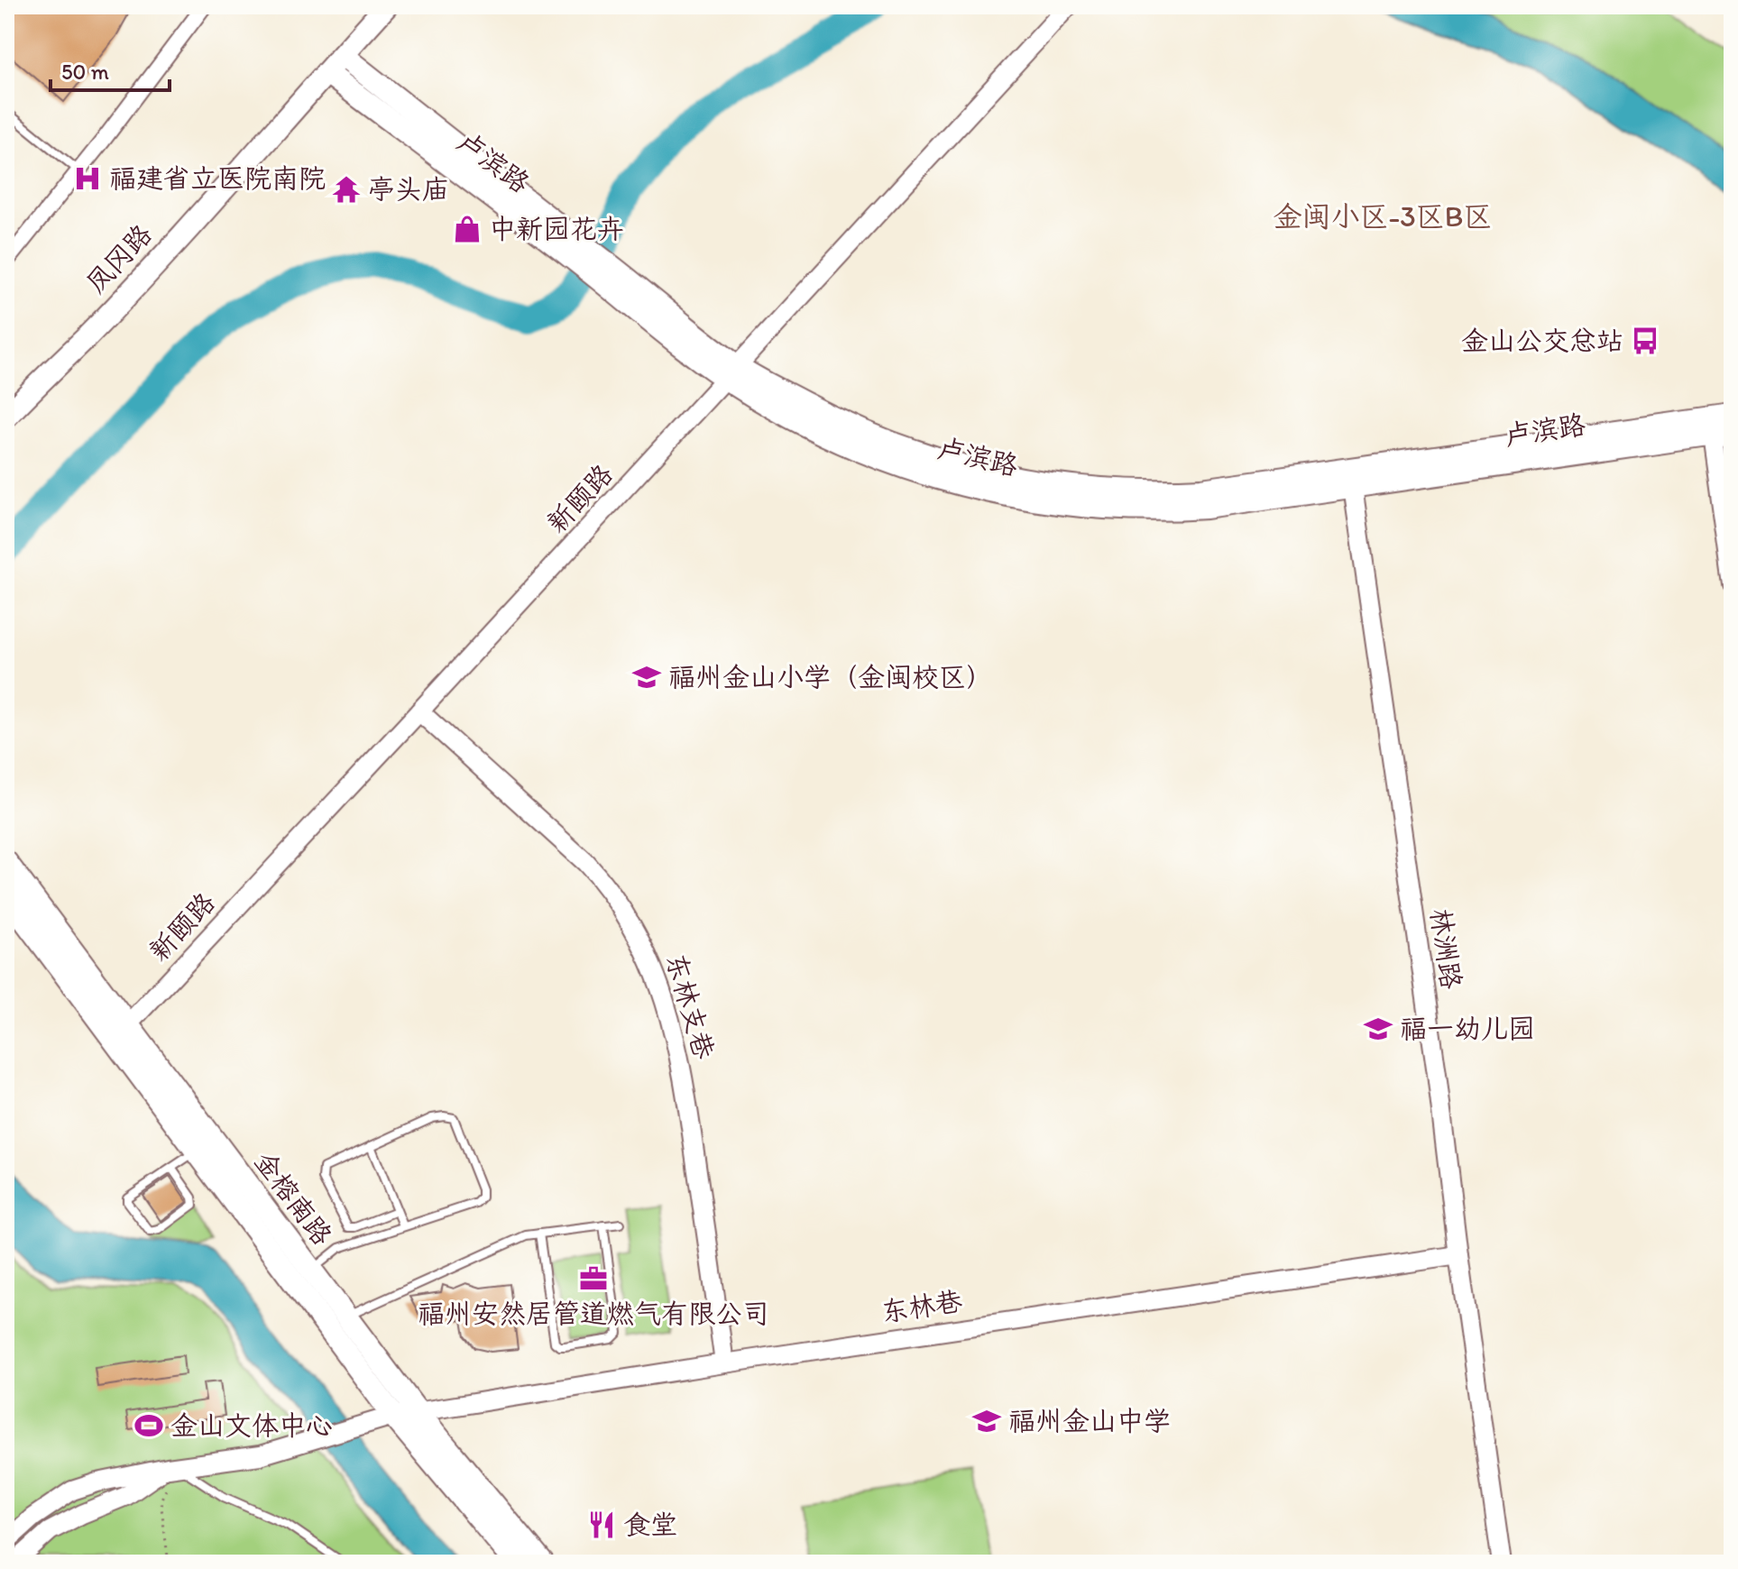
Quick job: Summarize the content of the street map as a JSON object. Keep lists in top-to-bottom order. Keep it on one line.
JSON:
{"streets":{"main road":["卢滨路","凤冈路","金榕南路"],"street":["新颐路","林洲路","东林支巷","东林巷"]},"crossings":[["卢滨路","凤冈路"],["卢滨路","新颐路"],["卢滨路","林洲路"],["新颐路","东林支巷"],["新颐路","金榕南路"],["林洲路","东林巷"],["东林支巷","东林巷"],["金榕南路","东林巷"]],"districts":["金闽小区-3区B区"],"places":{"hospital":["福建省立医院南院"],"temple":["亭头庙"],"shop":["中新园花卉"],"bus stop":["金山公交总站"],"school or university":["福州金山小学（金闽校区）","福一幼儿园","福州金山中学"],"office":["福州安然居管道燃气有限公司"],"sports":["金山文体中心"],"restaurant":["食堂"]},"scale_bar":"50 m"}
